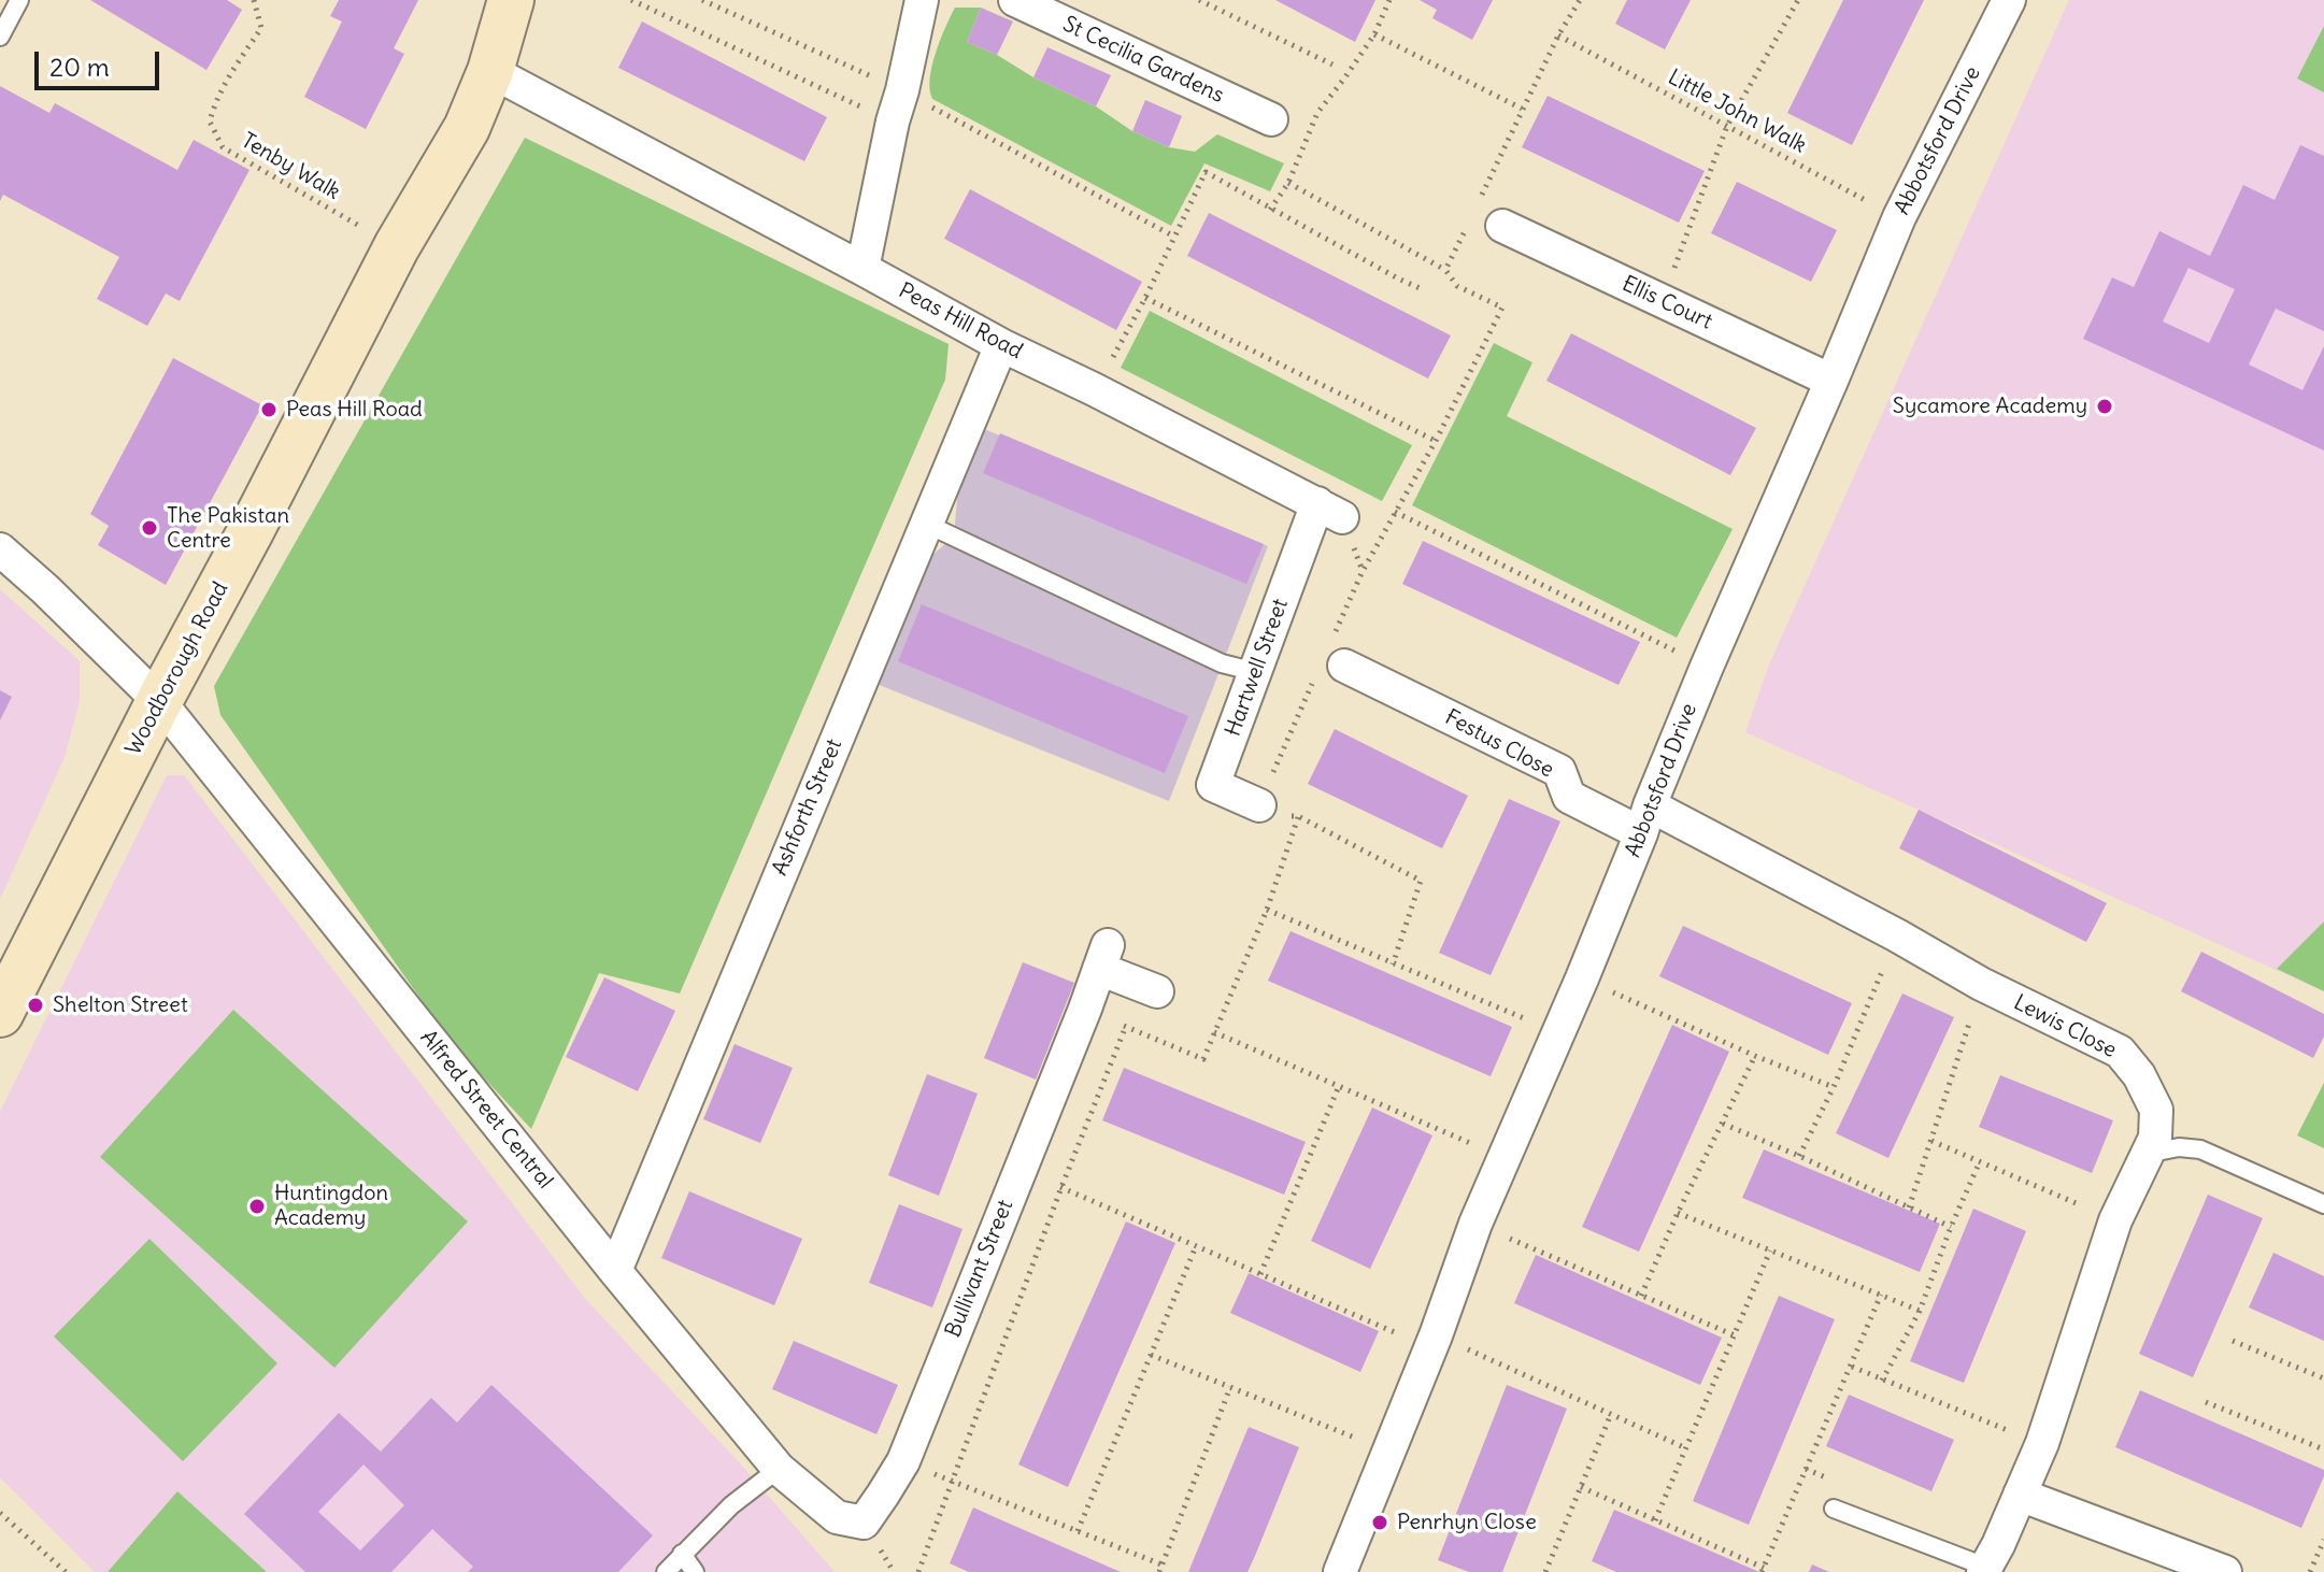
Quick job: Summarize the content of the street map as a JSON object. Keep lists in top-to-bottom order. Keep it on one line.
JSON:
{"streets":{"main road":["Woodborough Road"],"street":["St Cecilia Gardens","Abbotsford Drive","Ellis Court","Peas Hill Road","Hartwell Street","Festus Close","Ashforth Street","Lewis Close","Alfred Street Central","Bullivant Street"],"path":["Little John Walk","Tenby Walk"]},"crossings":[["Little John Walk","Abbotsford Drive"],["Abbotsford Drive","Ellis Court"],["Abbotsford Drive","Festus Close"],["Abbotsford Drive","Lewis Close"],["Tenby Walk","Woodborough Road"],["Peas Hill Road","Hartwell Street"],["Peas Hill Road","Woodborough Road"],["Peas Hill Road","Ashforth Street"],["Woodborough Road","Alfred Street Central"],["Festus Close","Lewis Close"],["Ashforth Street","Alfred Street Central"],["Alfred Street Central","Bullivant Street"]],"places":["Sycamore Academy","Peas Hill Road","The Pakistan Centre","Shelton Street","Huntingdon Academy","Penrhyn Close"],"scale_bar":"20 m"}
